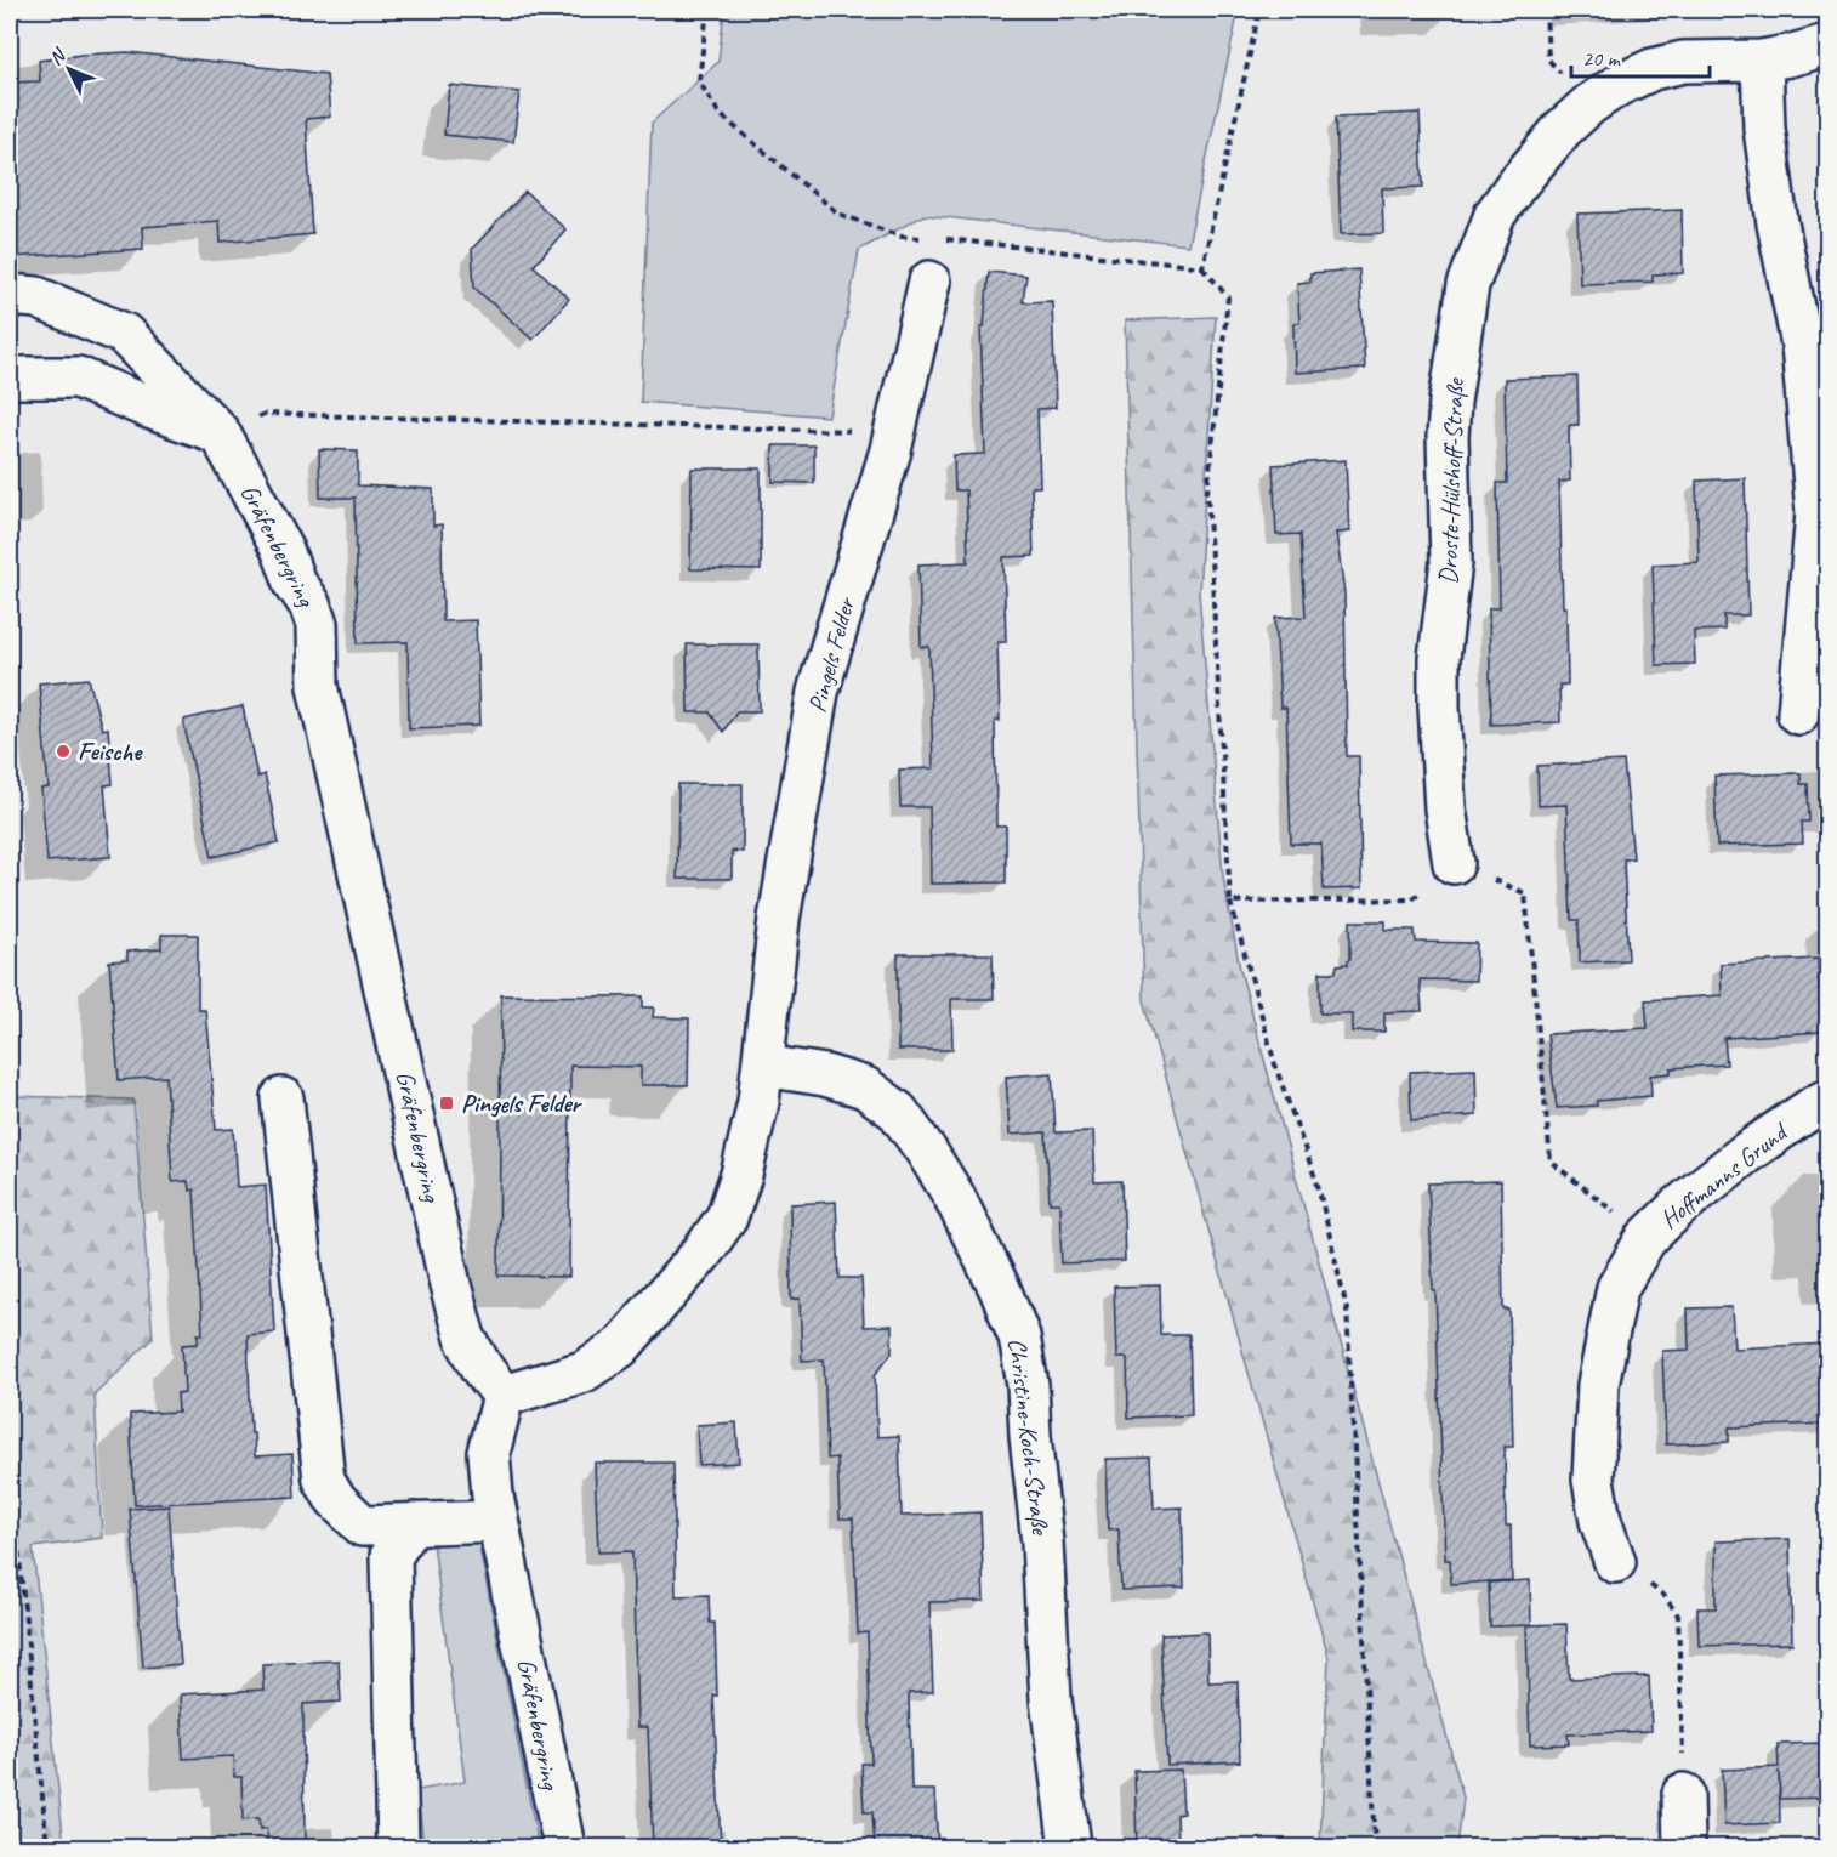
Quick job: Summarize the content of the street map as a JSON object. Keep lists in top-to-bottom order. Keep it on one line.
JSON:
{"streets":{"street":["Droste-Hülshoff-Straße","Gräfenbergring","Pingels Felder","Hoffmanns Grund","Christine-Koch-Straße"]},"crossings":[["Gräfenbergring","Pingels Felder"],["Pingels Felder","Christine-Koch-Straße"]],"places":{"other":["Feische"],"transit":["Pingels Felder"]},"scale_bar":"20 m","north":"top left"}
